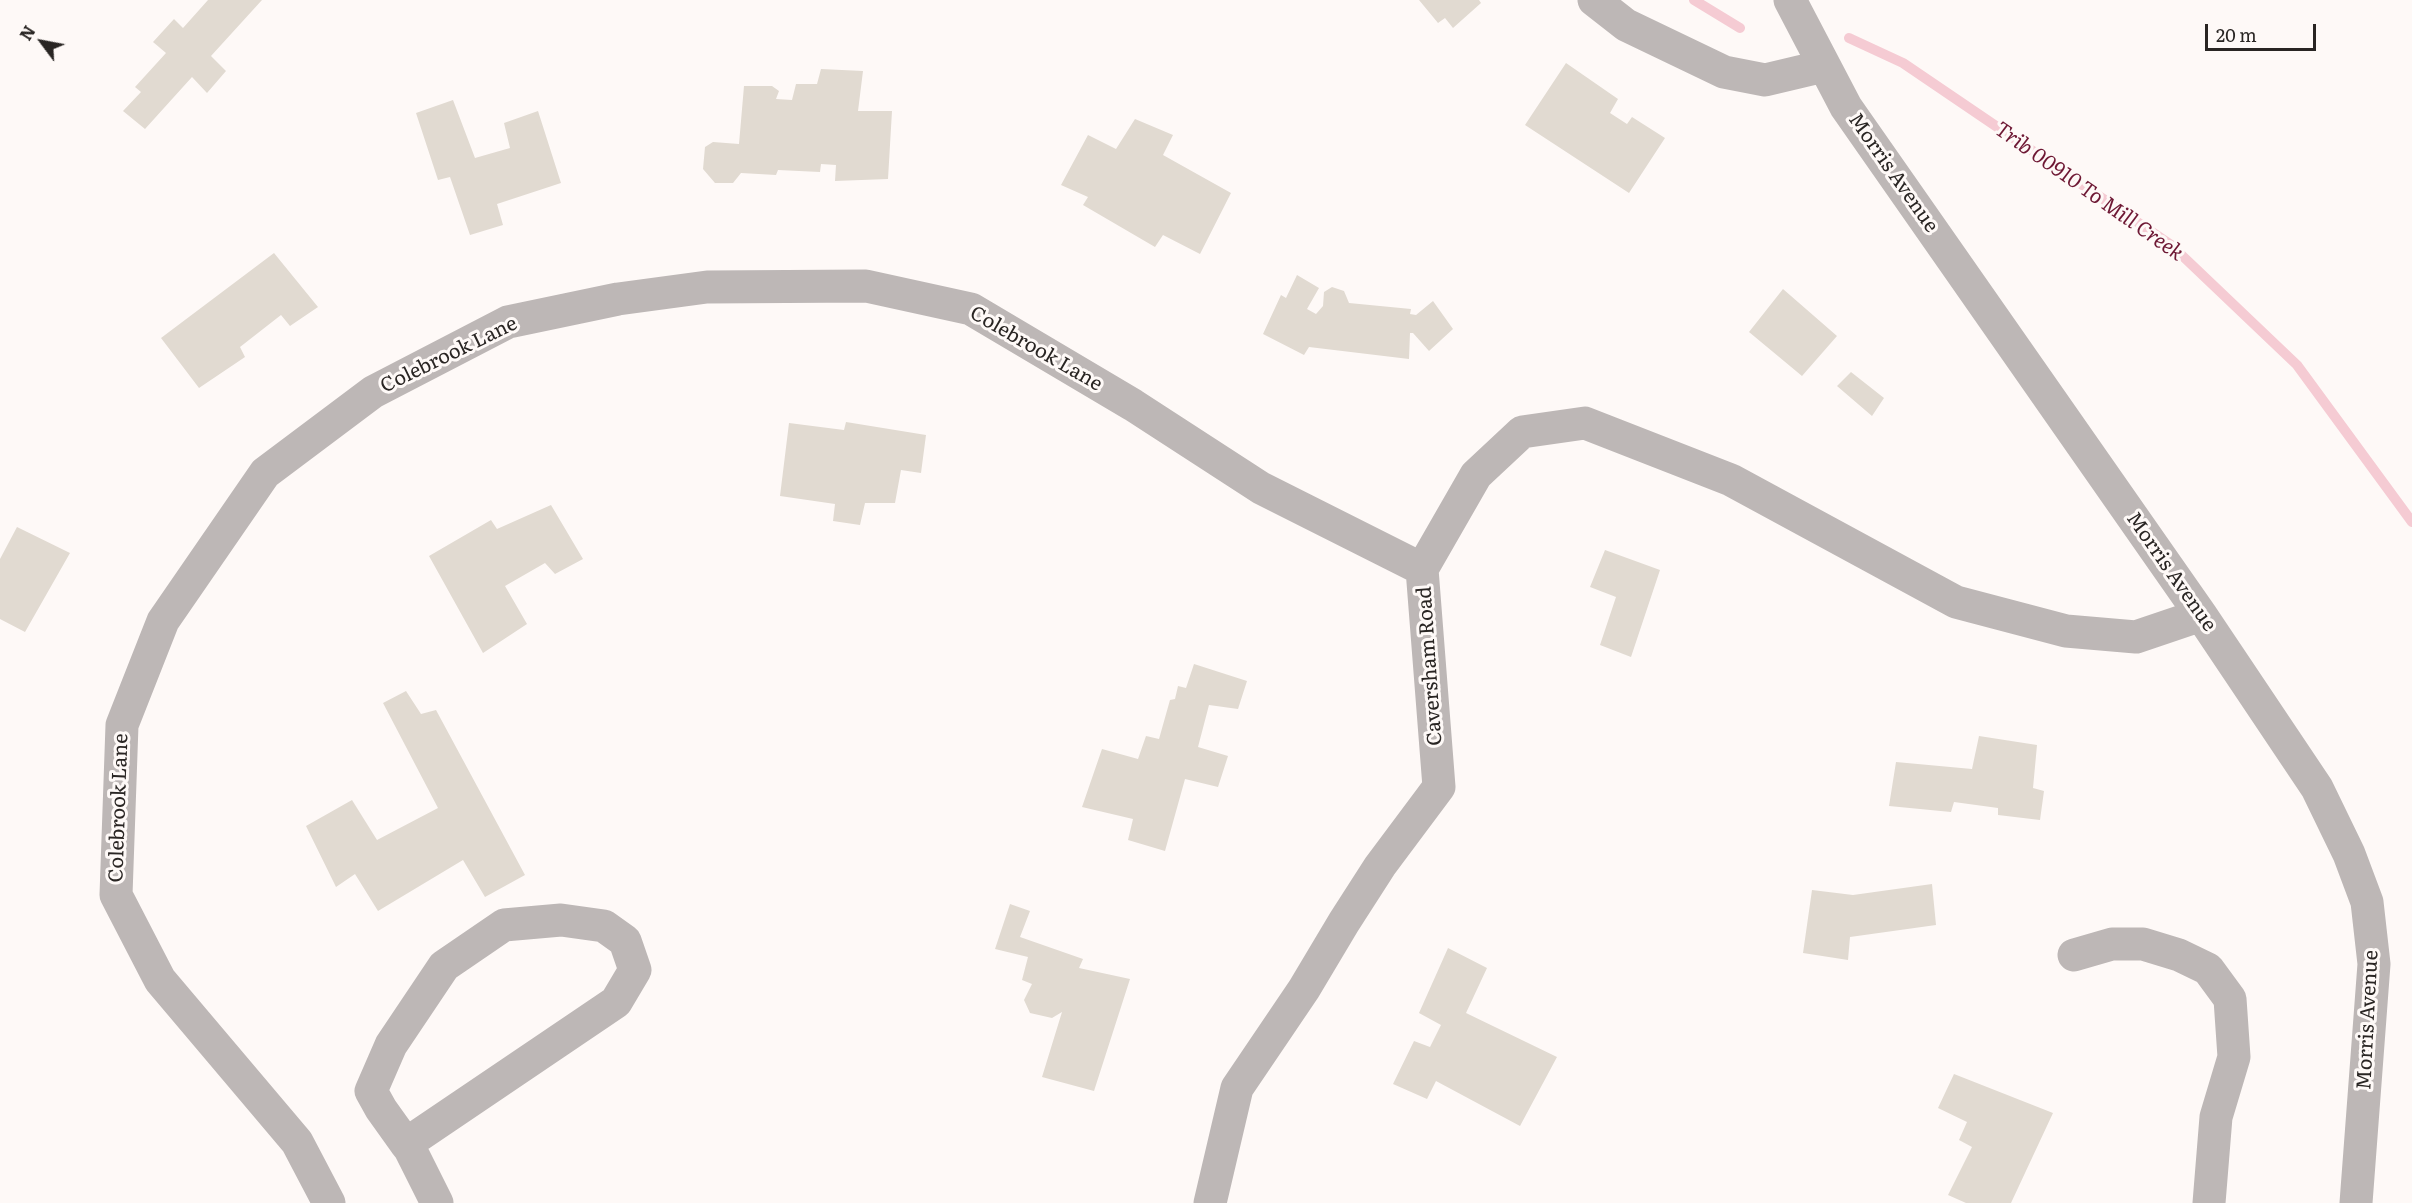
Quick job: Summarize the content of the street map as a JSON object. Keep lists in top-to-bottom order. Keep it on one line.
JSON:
{"streets":{"street":["Morris Avenue","Colebrook Lane","Caversham Road"]},"crossings":[["Morris Avenue","Caversham Road"],["Colebrook Lane","Caversham Road"]],"water":["Trib 00910 To Mill Creek"],"scale_bar":"20 m","north":"top left"}
